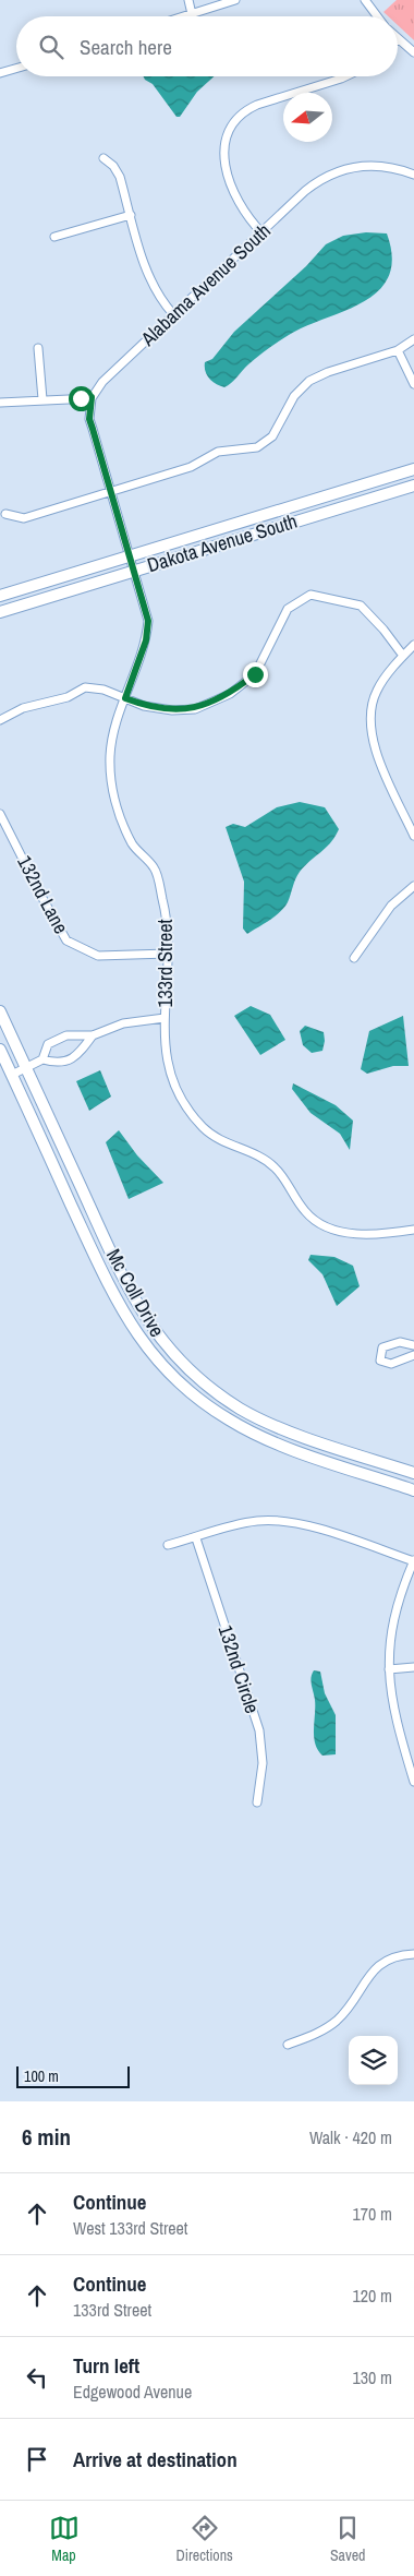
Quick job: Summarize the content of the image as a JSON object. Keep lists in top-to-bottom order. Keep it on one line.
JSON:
{"streets":{"main road":["Dakota Avenue South","Mc Coll Drive"],"street":["Alabama Avenue South","132nd Lane","133rd Street","132nd Circle"]},"crossings":[["Alabama Avenue South","133rd Street"],["Dakota Avenue South","133rd Street"],["132nd Lane","133rd Street"]],"scale_bar":"100 m","north":"left","page":{"search":"Search here","scale":"100 m","heading":["6 min","Walk · 420 m"],"list":[["Continue","West 133rd Street","170 m"],["Continue","133rd Street","120 m"],["Turn left","Edgewood Avenue","130 m"],"Arrive at destination"],"nav":["Map","Directions","Saved"]}}
